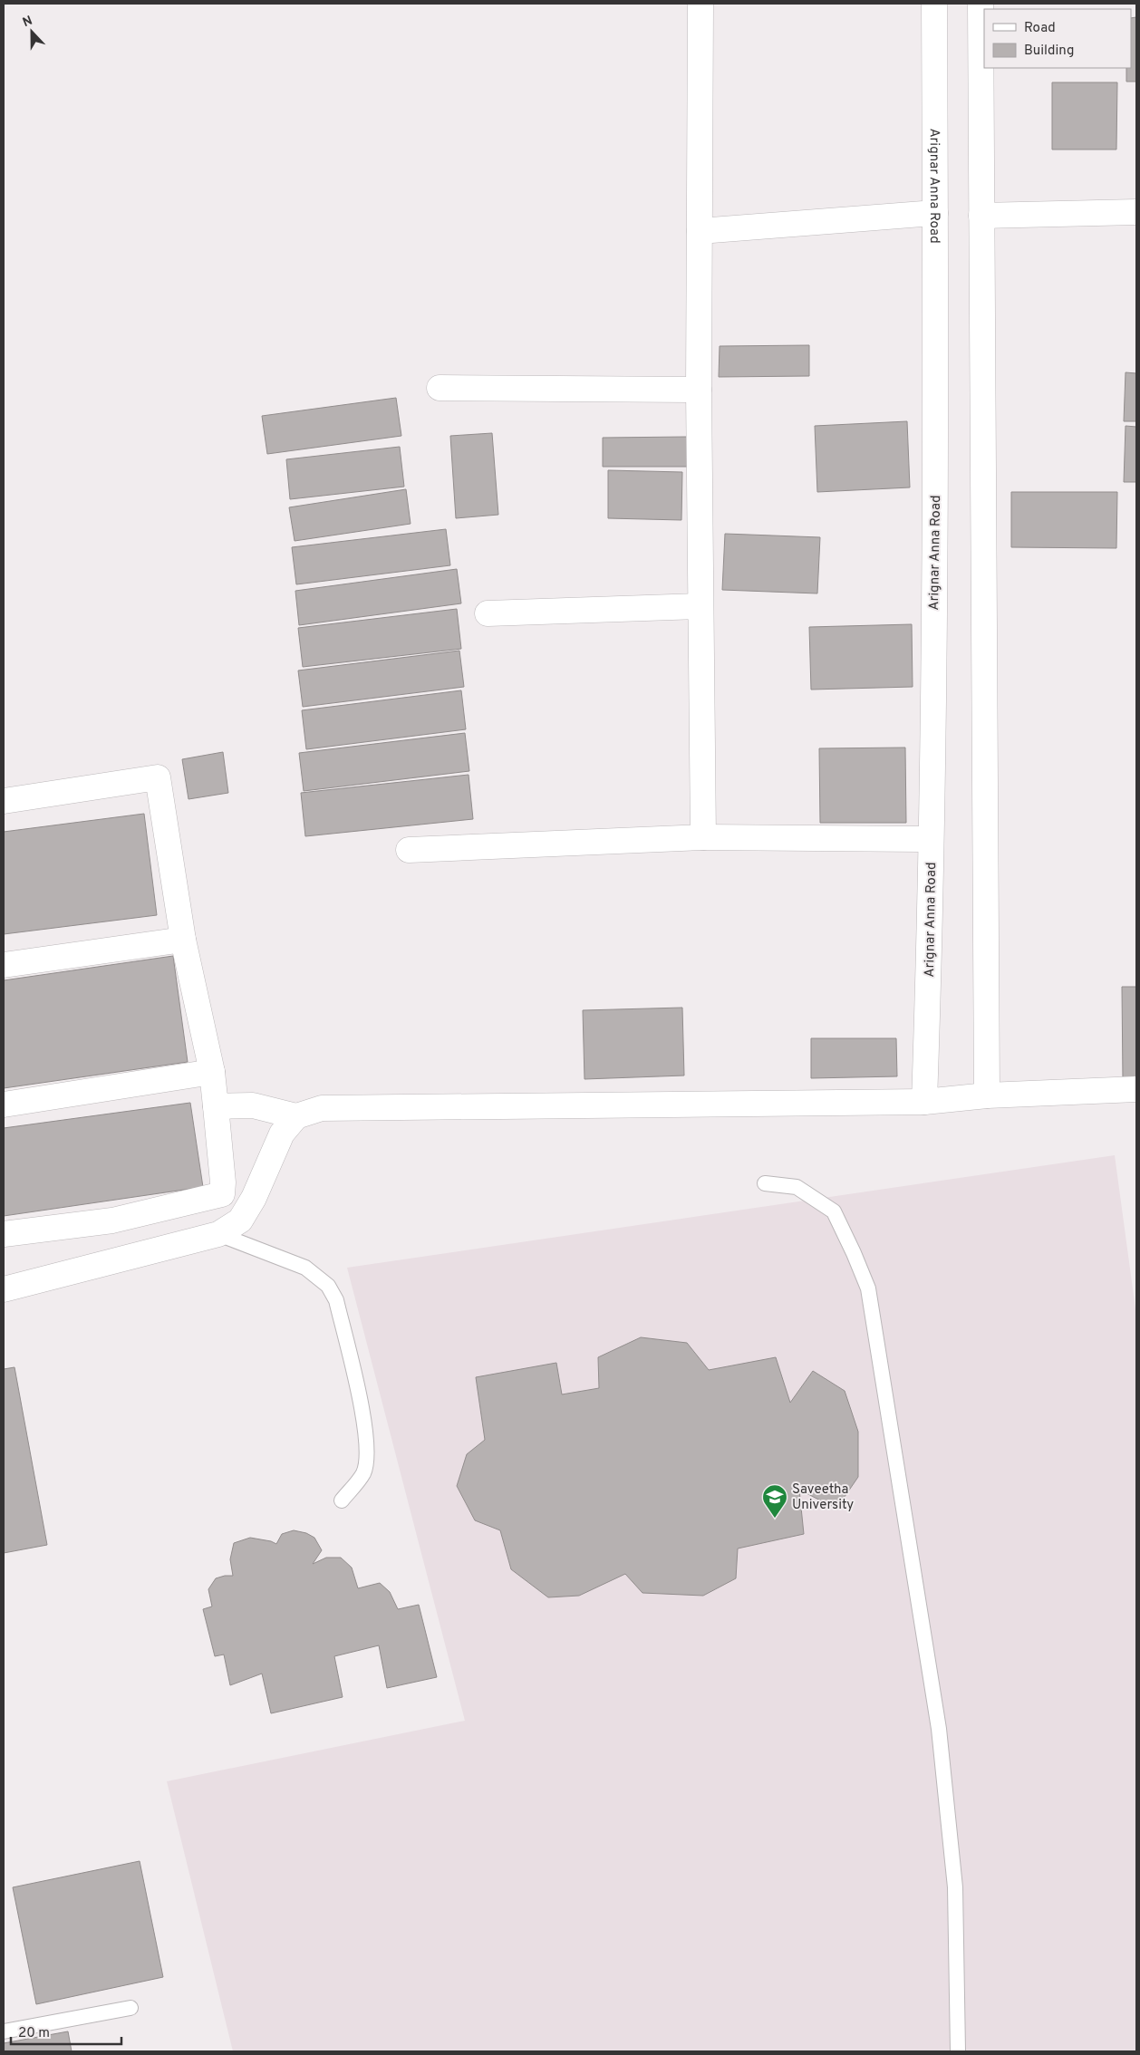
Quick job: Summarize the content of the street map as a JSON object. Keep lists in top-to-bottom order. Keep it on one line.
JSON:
{"streets":{"street":["Arignar Anna Road"]},"places":{"school or university":["Saveetha University"]},"legend":["Road","Building"],"scale_bar":"20 m","north":"top"}
